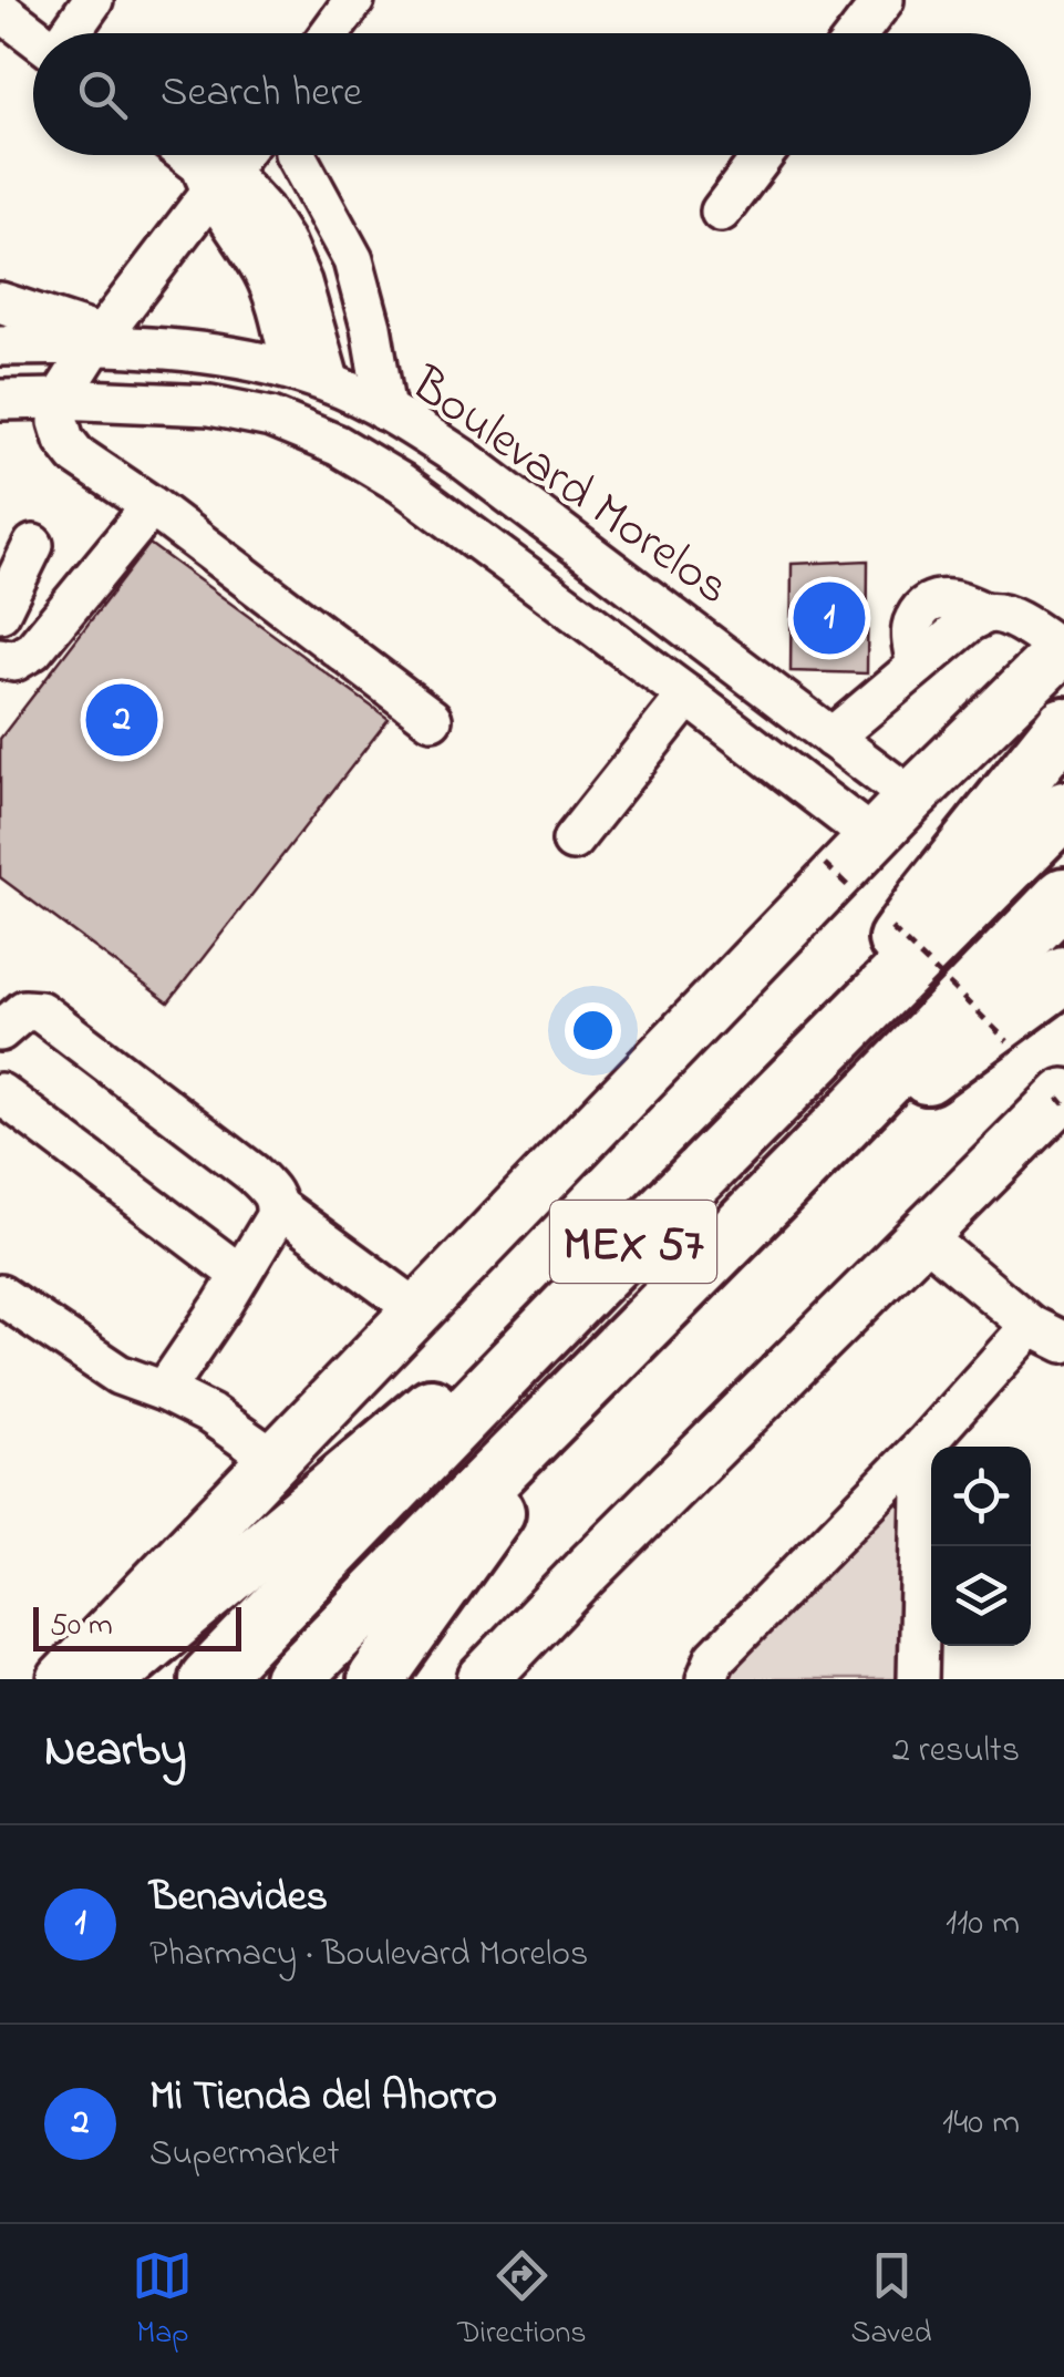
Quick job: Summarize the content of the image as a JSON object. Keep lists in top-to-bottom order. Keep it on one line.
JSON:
{"streets":{"highway":["MEX 57"],"street":["Boulevard Morelos"]},"scale_bar":"50 m","page":{"search":"Search here","pins":["1","2"],"scale":"50 m","heading":["Nearby","2 results"],"list":[{"mark":"1","name":"Benavides","note":"Pharmacy · Boulevard Morelos","value":"110 m"},{"mark":"2","name":"Mi Tienda del Ahorro","note":"Supermarket","value":"140 m"}],"nav":["Map","Directions","Saved"]}}
